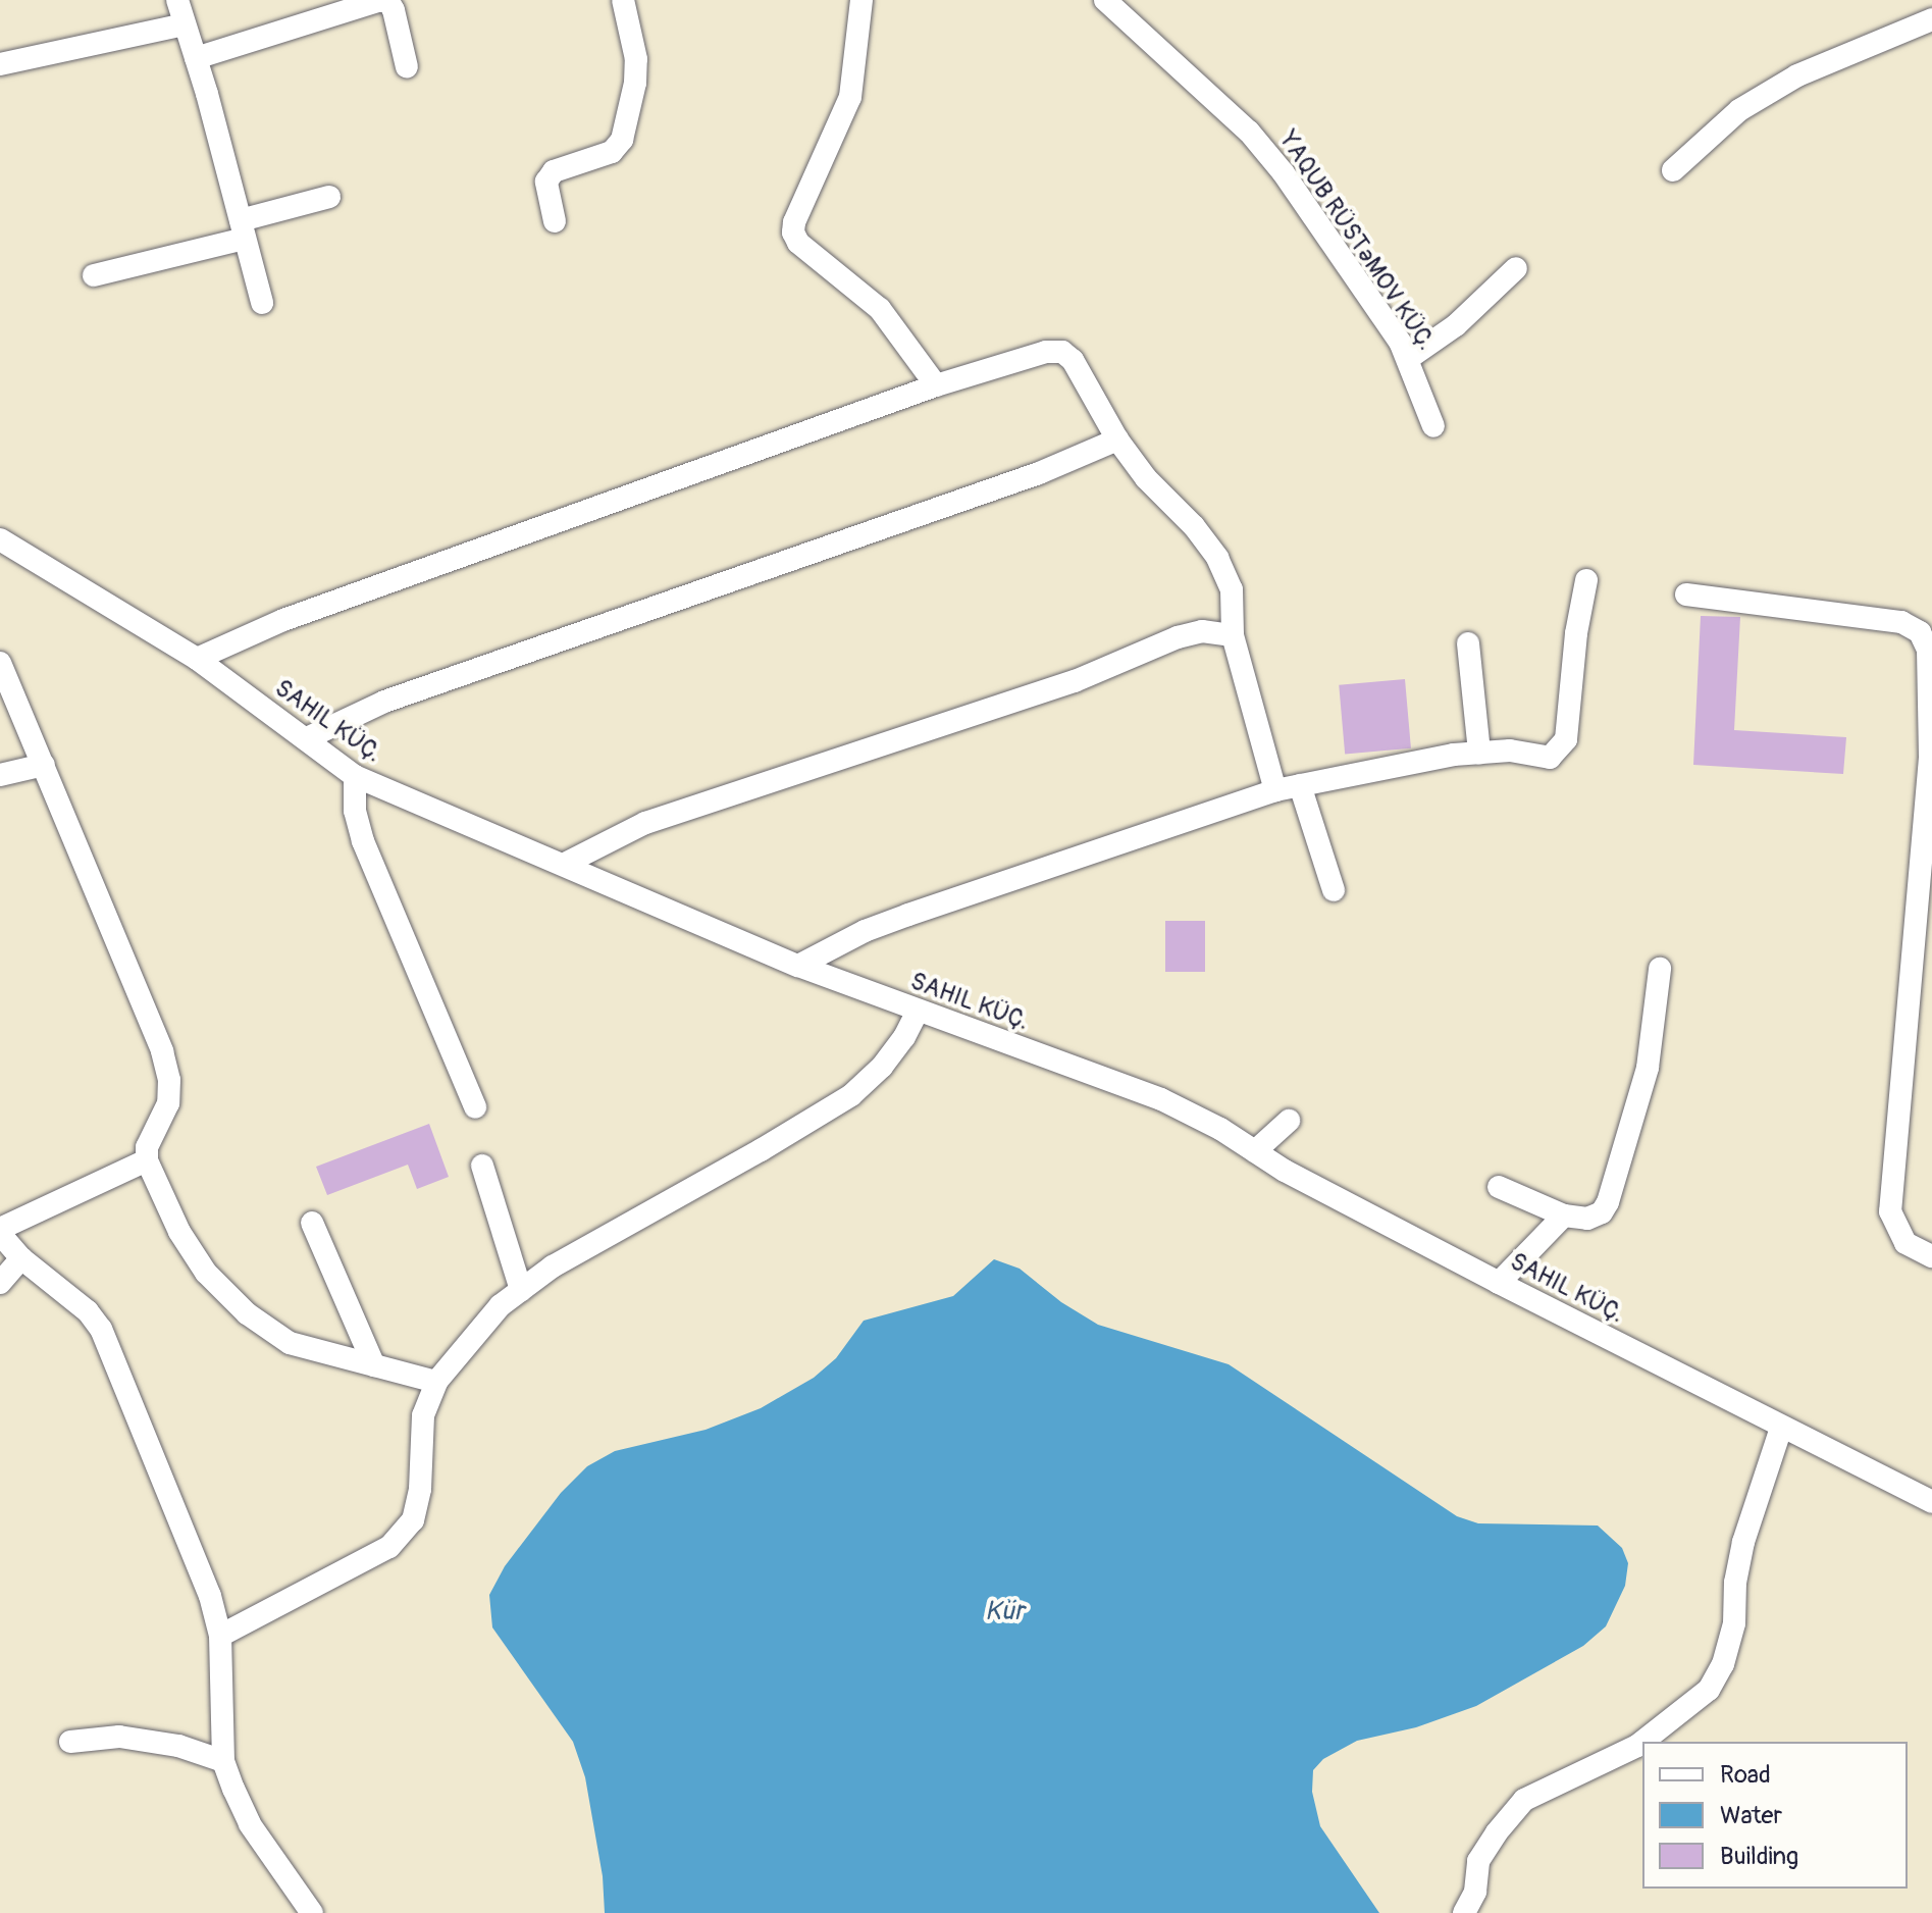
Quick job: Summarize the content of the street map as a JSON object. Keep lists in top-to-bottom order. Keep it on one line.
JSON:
{"streets":{"street":["YAQUB RÜSTƏMOV KÜÇ.","SAHIL KÜÇ."]},"water":["Kür"],"legend":["Road","Water","Building"]}
